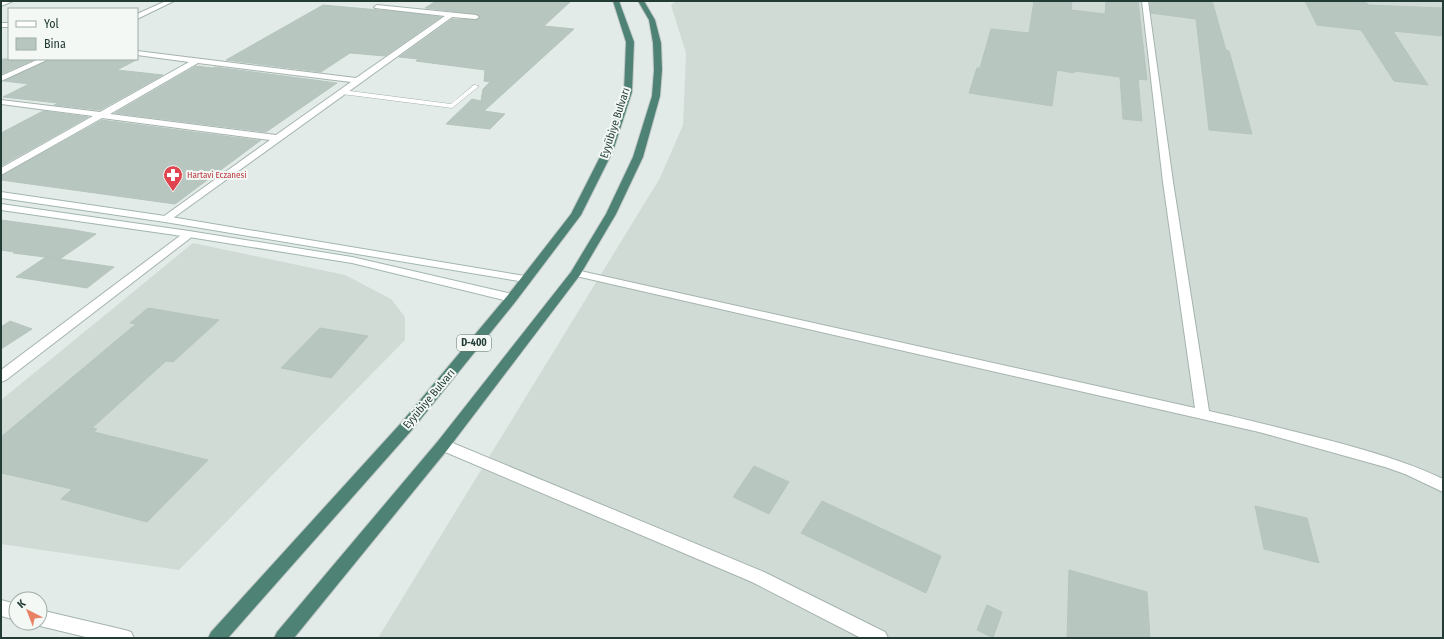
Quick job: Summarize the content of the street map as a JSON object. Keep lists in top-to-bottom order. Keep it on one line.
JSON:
{"streets":{"highway":["Eyyübiye Bulvarı","D-400"]},"places":{"pharmacy":["Hartavi Eczanesi"]},"legend":["Yol","Bina"],"north":"top left"}
